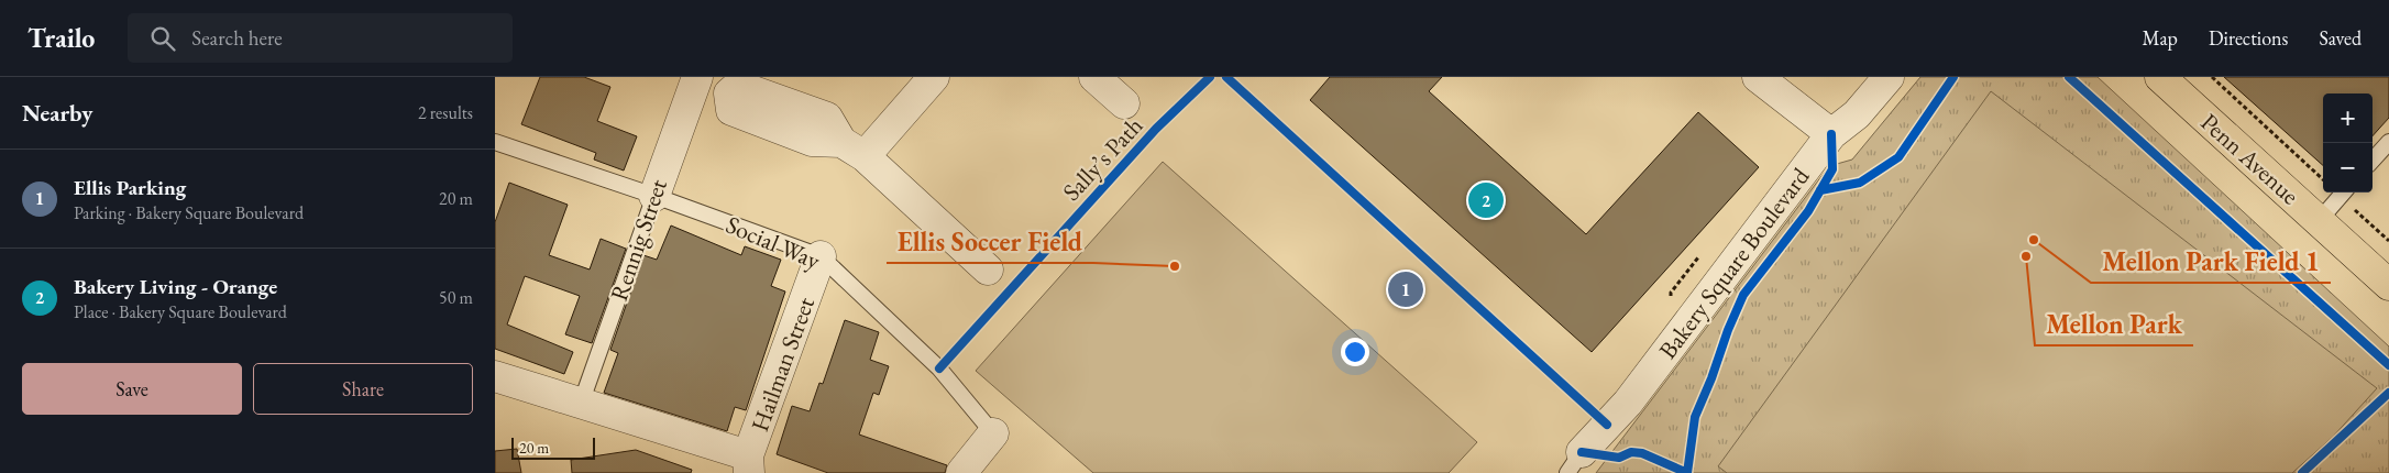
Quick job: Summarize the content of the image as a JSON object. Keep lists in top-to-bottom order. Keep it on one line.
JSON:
{"streets":{"main road":["Penn Avenue"],"street":["Rennig Street","Bakery Square Boulevard","Hailman Street"],"lane":["Social Way"],"cycle path":["Sally’s Path"]},"crossings":[["Rennig Street","Social Way"],["Social Way","Hailman Street"]],"places":["Mellon Park Field 1","Mellon Park","Ellis Soccer Field"],"scale_bar":"20 m","page":{"header":"Trailo","search":"Search here","nav":["Map","Directions","Saved"],"heading":["Nearby","2 results"],"map_buttons":["+","−"],"list":[{"mark":"1","name":"Ellis Parking","note":"Parking · Bakery Square Boulevard","value":"20 m"},{"mark":"2","name":"Bakery Living - Orange","note":"Place · Bakery Square Boulevard","value":"50 m"}],"pins":["2","1"],"buttons":["Save","Share"],"scale":"20 m"}}
